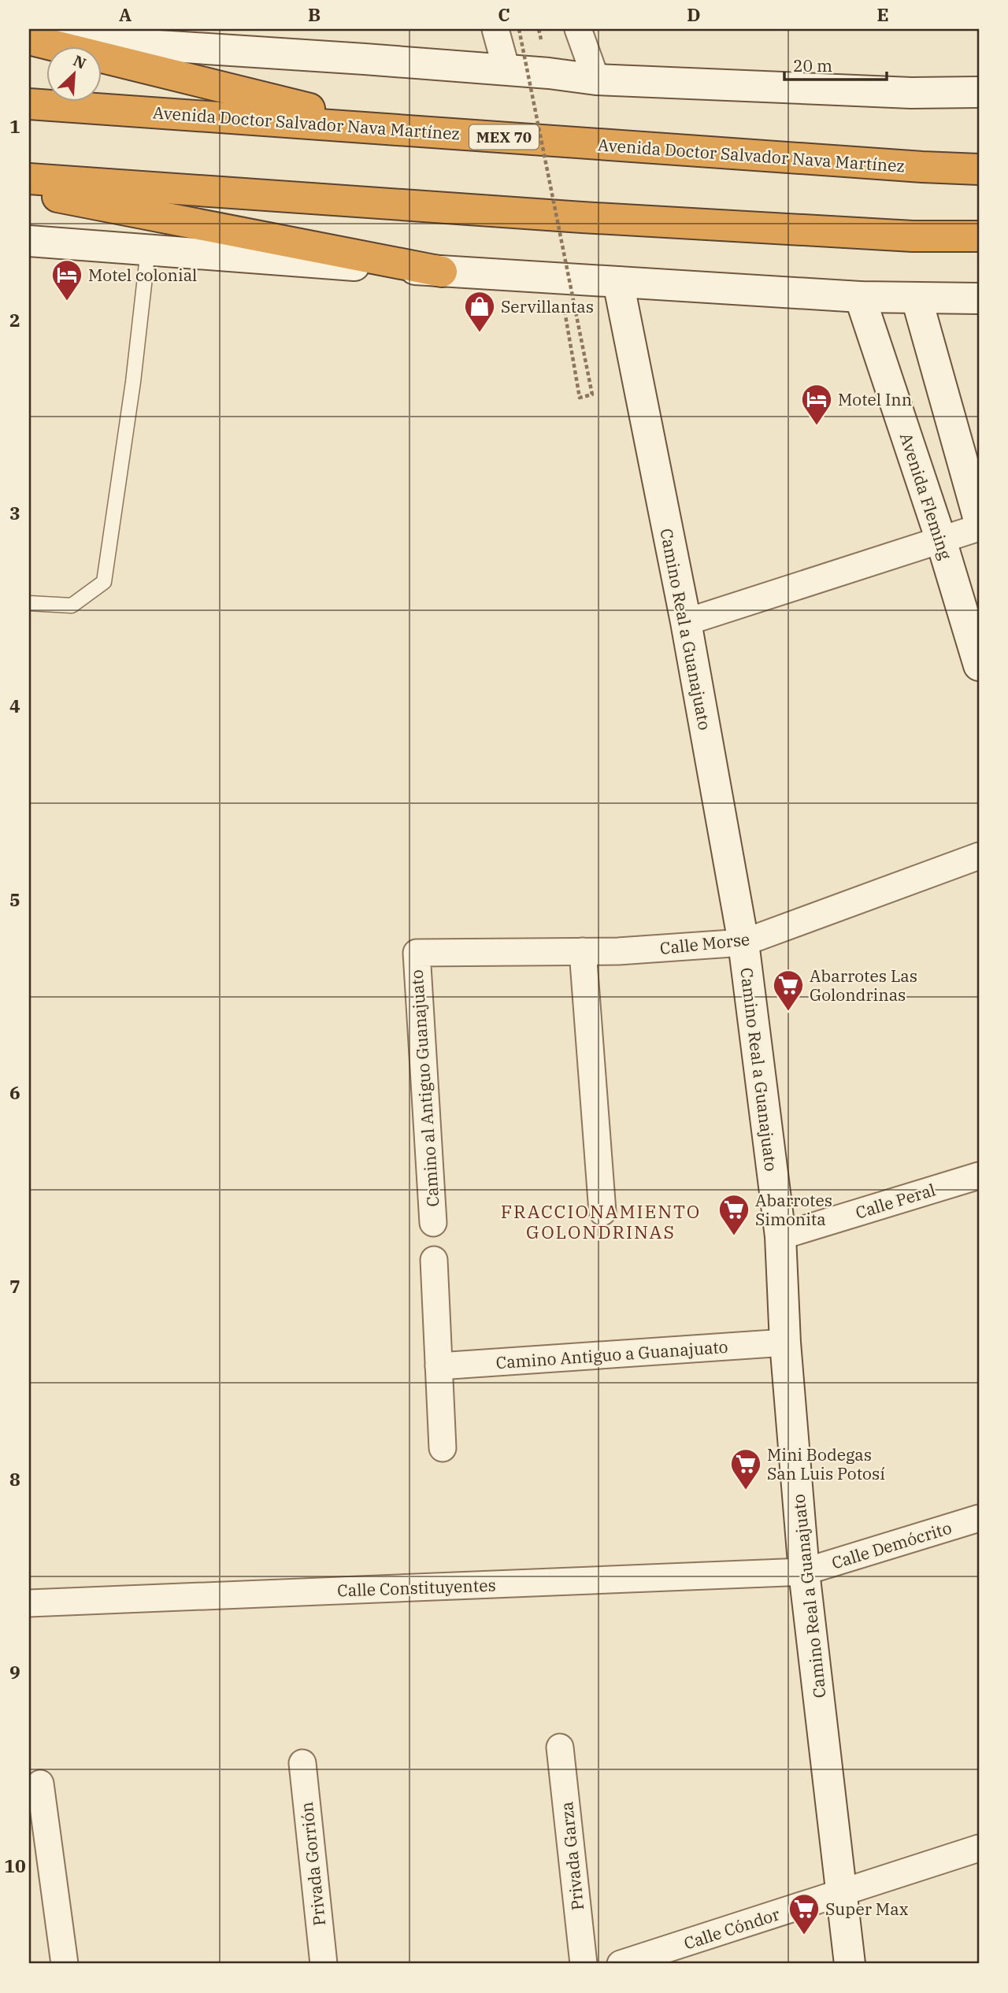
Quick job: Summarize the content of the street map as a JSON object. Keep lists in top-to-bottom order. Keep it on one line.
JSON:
{"streets":{"highway":["Avenida Doctor Salvador Nava Martínez","MEX 70"],"street":["Avenida Fleming","Camino Real a Guanajuato","Calle Morse","Camino al Antiguo Guanajuato","Calle Peral","Camino Antiguo a Guanajuato","Calle Demócrito","Calle Constituyentes","Privada Garza","Privada Gorrión","Calle Cóndor"]},"crossings":[["Camino Real a Guanajuato","Calle Morse"],["Camino Real a Guanajuato","Calle Peral"],["Camino Real a Guanajuato","Camino Antiguo a Guanajuato"],["Camino Real a Guanajuato","Calle Demócrito"],["Camino Real a Guanajuato","Calle Constituyentes"],["Camino Real a Guanajuato","Calle Cóndor"],["Calle Morse","Camino al Antiguo Guanajuato"],["Calle Demócrito","Calle Constituyentes"]],"districts":["FRACCIONAMIENTO GOLONDRINAS"],"places":{"hotel":["Motel colonial","Motel Inn"],"shop":["Servillantas"],"supermarket":["Abarrotes Las Golondrinas","Abarrotes Simonita","Mini Bodegas San Luis Potosí","Super Max"]},"scale_bar":"20 m","north":"top right","grid":{"columns":["A","B","C","D","E"],"rows":["1","2","3","4","5","6","7","8","9","10"]}}
